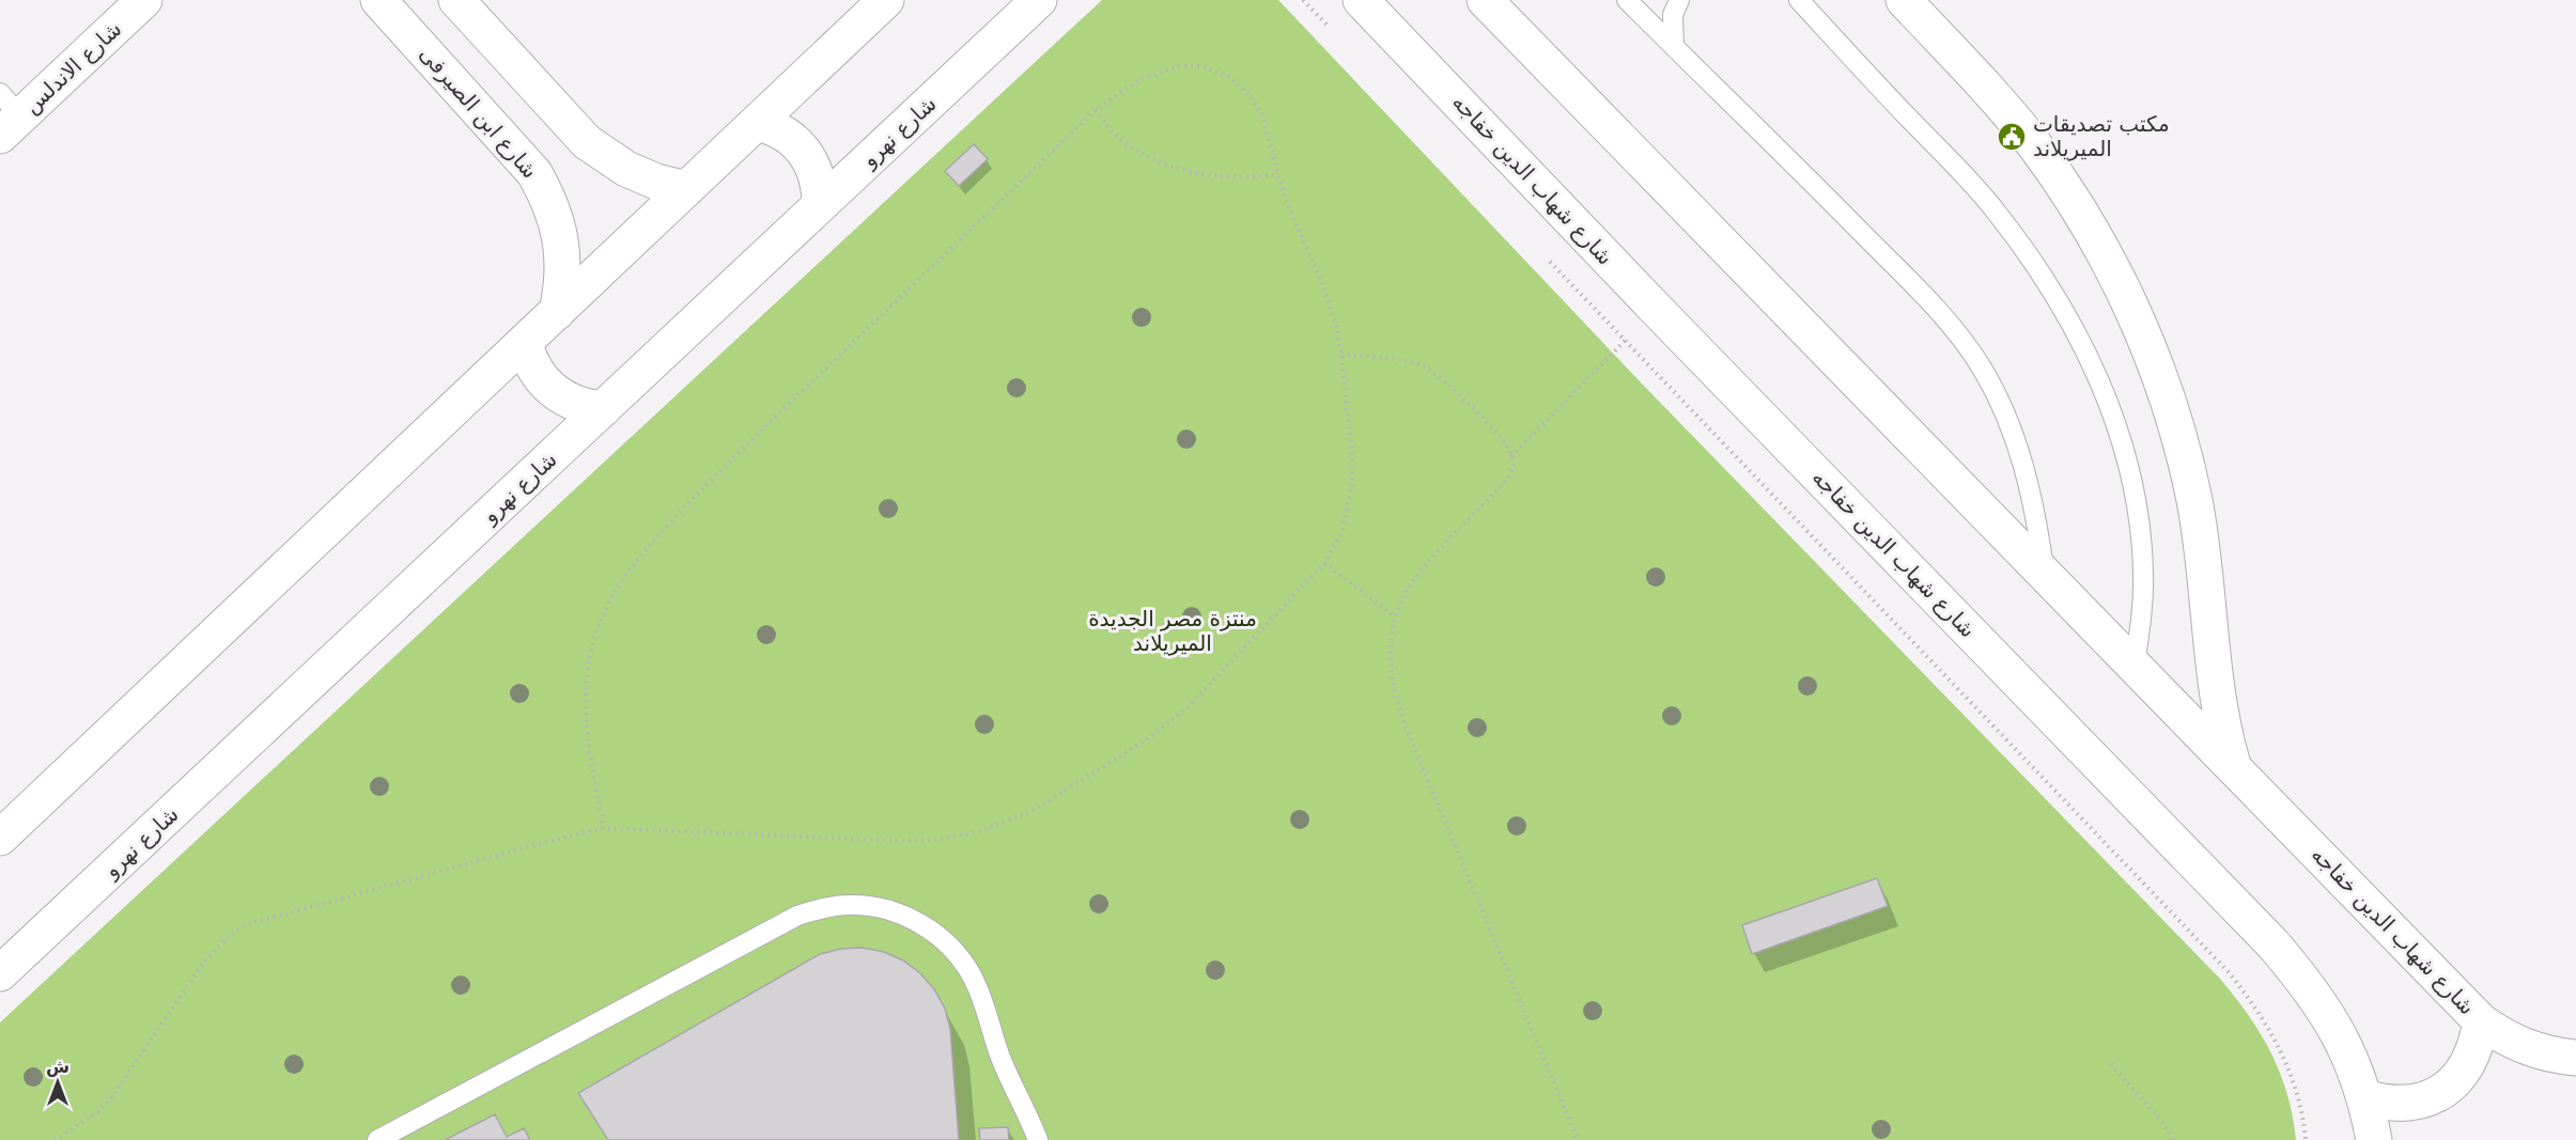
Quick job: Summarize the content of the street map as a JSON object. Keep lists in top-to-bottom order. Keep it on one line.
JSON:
{"streets":{"street":["شارع الاندلس","شارع ابن الصيرفى","شارع نهرو","شارع شهاب الدين خفاجه"]},"parks":["منتزة مصر الجديدة الميريلاند"],"places":{"public building":["مكتب تصديقات الميريلاند"]},"north":"top"}
